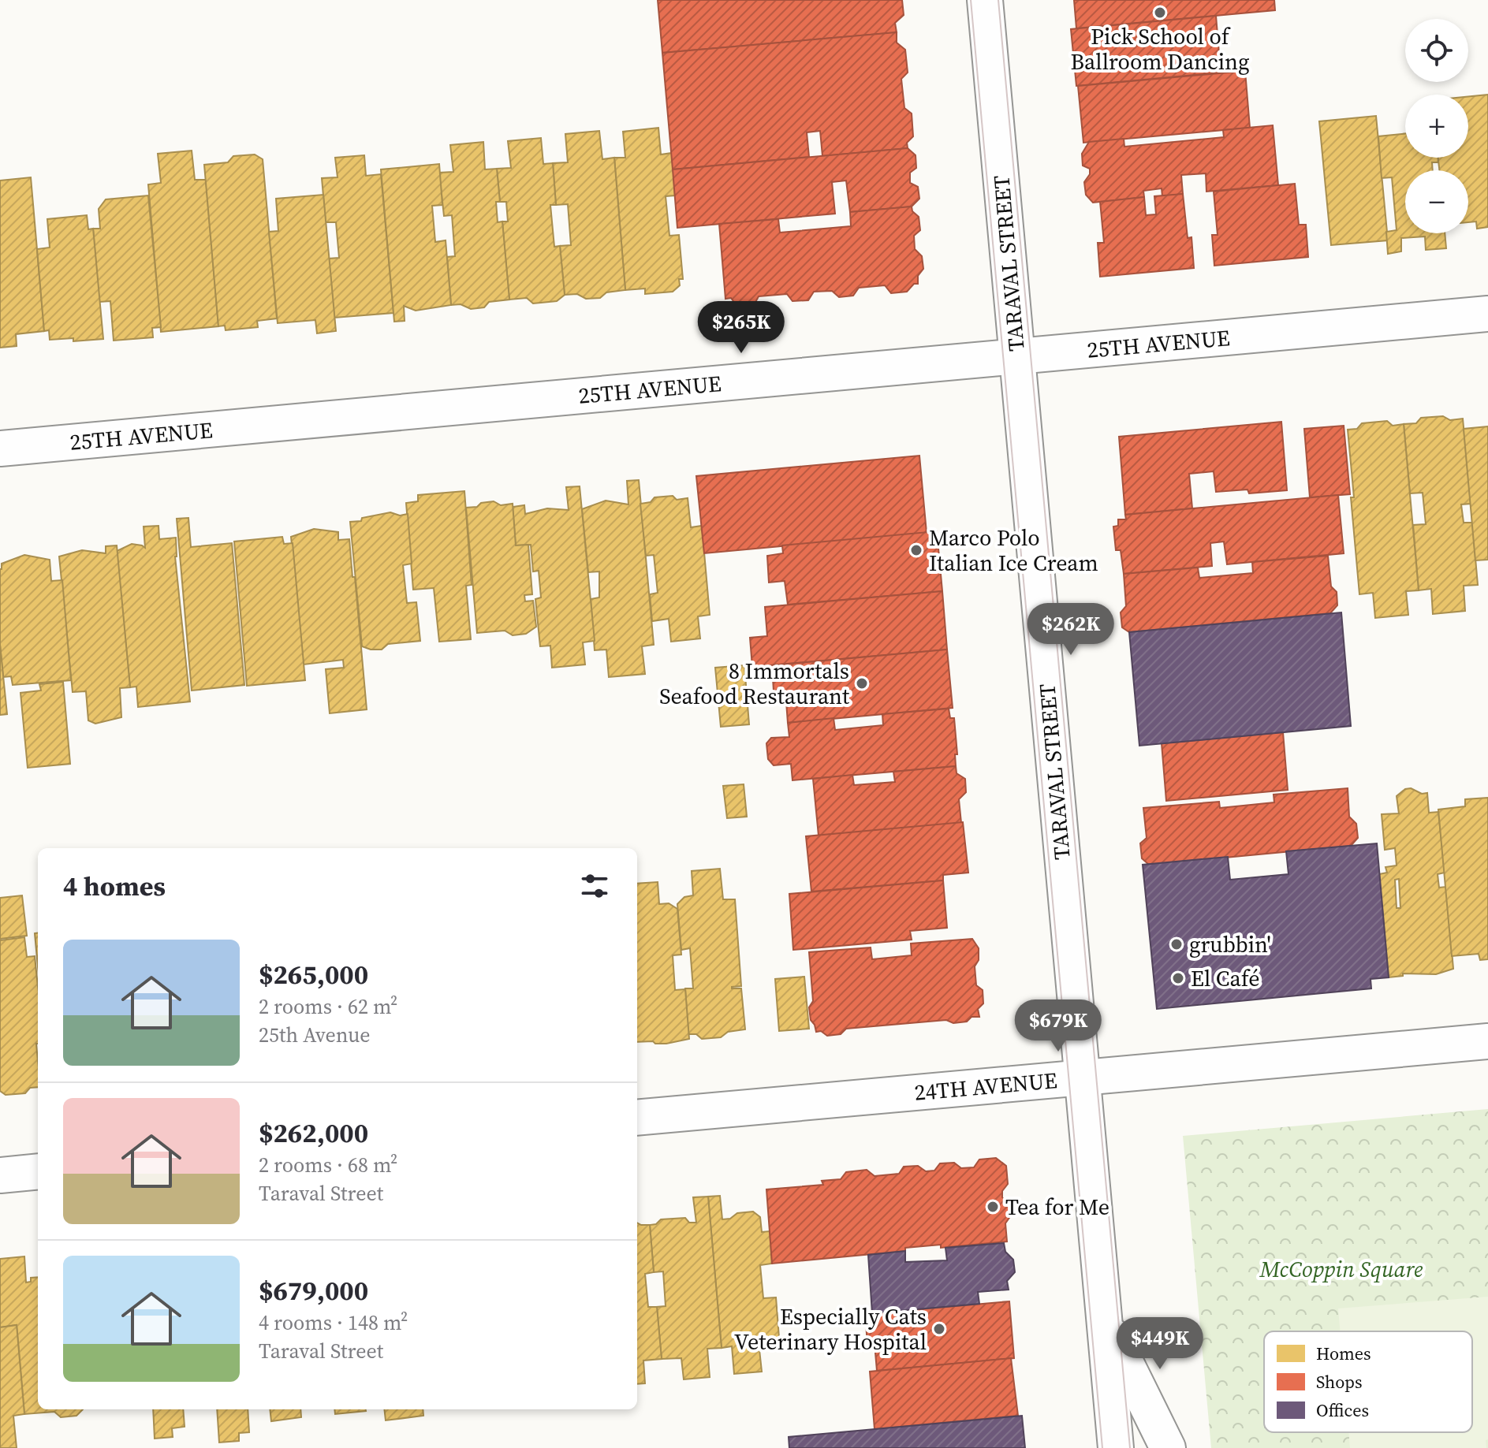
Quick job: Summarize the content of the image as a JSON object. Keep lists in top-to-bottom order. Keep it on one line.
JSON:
{"streets":{"street":["TARAVAL STREET","25TH AVENUE","24TH AVENUE"]},"crossings":[["TARAVAL STREET","25TH AVENUE"],["TARAVAL STREET","24TH AVENUE"]],"parks":["McCoppin Square"],"places":["Pick School of Ballroom Dancing","Marco Polo Italian Ice Cream","8 Immortals Seafood Restaurant","grubbin'","El Café","Tea for Me","Especially Cats Veterinary Hospital"],"legend":["Homes","Shops","Offices"],"page":{"map_buttons":["+","−"],"price":["$265K","$262K","$679K","$449K"],"heading":"4 homes","list":[{"name":"$265,000","note":"2 rooms · 62 m² · 25th Avenue"},{"name":"$262,000","note":"2 rooms · 68 m² · Taraval Street"},{"name":"$679,000","note":"4 rooms · 148 m² · Taraval Street"}]}}
